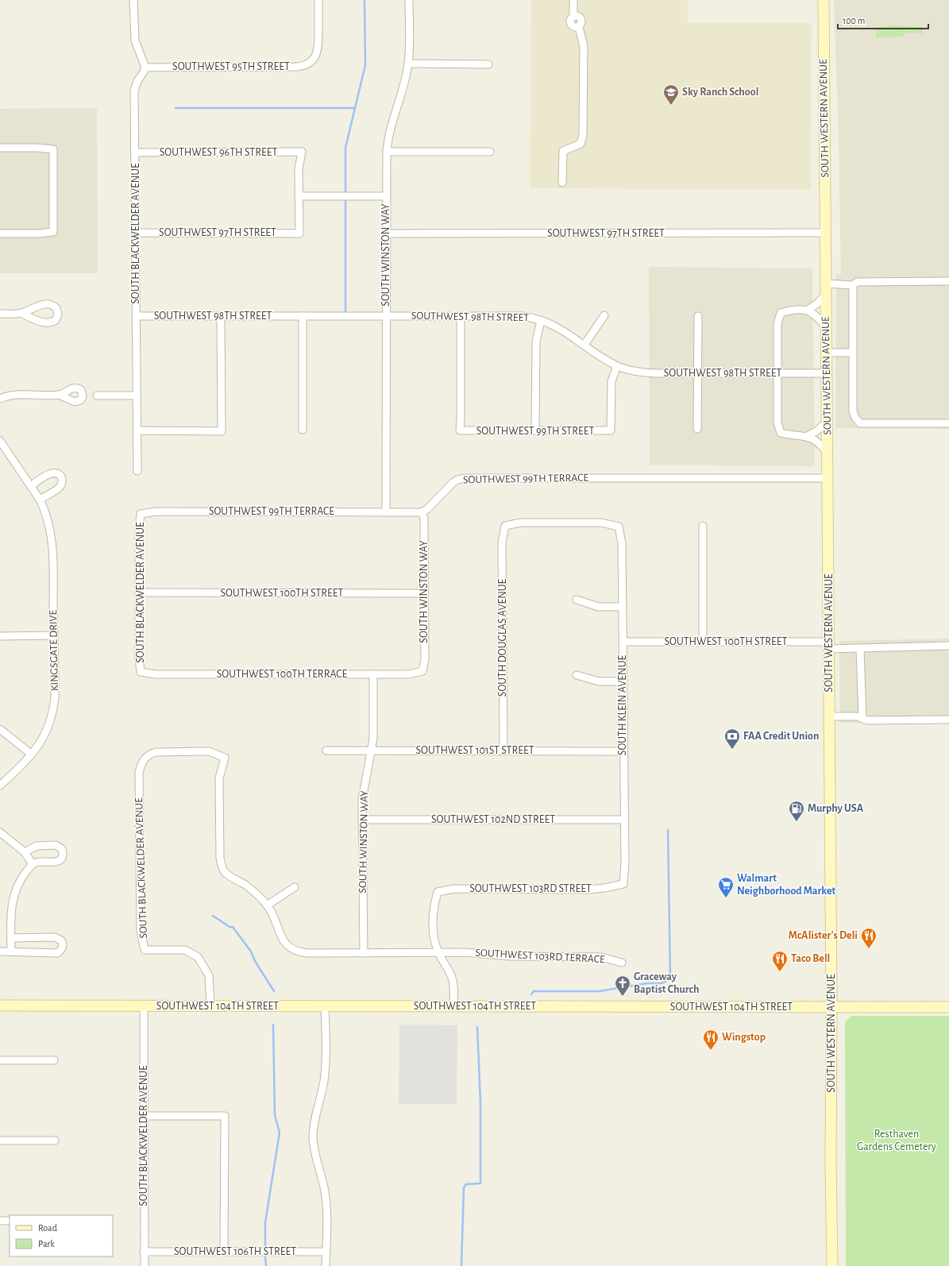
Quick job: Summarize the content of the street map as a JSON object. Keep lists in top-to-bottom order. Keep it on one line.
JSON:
{"streets":{"main road":["SOUTH WESTERN AVENUE","SOUTHWEST 104TH STREET"],"street":["SOUTHWEST 95TH STREET","SOUTHWEST 96TH STREET","SOUTHWEST 97TH STREET","SOUTH BLACKWELDER AVENUE","SOUTH WINSTON WAY","SOUTHWEST 98TH STREET","SOUTHWEST 99TH STREET","SOUTHWEST 99TH TERRACE","SOUTHWEST 100TH STREET","SOUTH DOUGLAS AVENUE","KINGSGATE DRIVE","SOUTHWEST 100TH TERRACE","SOUTH KLEIN AVENUE","SOUTHWEST 101ST STREET","SOUTHWEST 102ND STREET","SOUTHWEST 103RD STREET","SOUTHWEST 103RD TERRACE","SOUTHWEST 106TH STREET"]},"crossings":[["SOUTHWEST 95TH STREET","SOUTH BLACKWELDER AVENUE"],["SOUTH WESTERN AVENUE","SOUTHWEST 97TH STREET"],["SOUTH WESTERN AVENUE","SOUTHWEST 98TH STREET"],["SOUTH WESTERN AVENUE","SOUTHWEST 99TH TERRACE"],["SOUTH WESTERN AVENUE","SOUTHWEST 100TH STREET"],["SOUTH WESTERN AVENUE","SOUTHWEST 104TH STREET"],["SOUTHWEST 96TH STREET","SOUTHWEST 97TH STREET"],["SOUTHWEST 96TH STREET","SOUTH BLACKWELDER AVENUE"],["SOUTHWEST 97TH STREET","SOUTH BLACKWELDER AVENUE"],["SOUTHWEST 97TH STREET","SOUTH WINSTON WAY"],["SOUTH BLACKWELDER AVENUE","SOUTHWEST 98TH STREET"],["SOUTH BLACKWELDER AVENUE","SOUTHWEST 99TH TERRACE"],["SOUTH BLACKWELDER AVENUE","SOUTHWEST 100TH STREET"],["SOUTH BLACKWELDER AVENUE","SOUTHWEST 100TH TERRACE"],["SOUTH BLACKWELDER AVENUE","SOUTHWEST 104TH STREET"],["SOUTH BLACKWELDER AVENUE","SOUTHWEST 106TH STREET"],["SOUTH WINSTON WAY","SOUTHWEST 98TH STREET"],["SOUTH WINSTON WAY","SOUTHWEST 99TH TERRACE"],["SOUTH WINSTON WAY","SOUTHWEST 100TH STREET"],["SOUTH WINSTON WAY","SOUTHWEST 100TH TERRACE"],["SOUTH WINSTON WAY","SOUTHWEST 101ST STREET"],["SOUTH WINSTON WAY","SOUTHWEST 102ND STREET"],["SOUTHWEST 98TH STREET","SOUTHWEST 99TH STREET"],["SOUTHWEST 100TH STREET","SOUTH KLEIN AVENUE"],["SOUTH DOUGLAS AVENUE","SOUTH KLEIN AVENUE"],["SOUTH DOUGLAS AVENUE","SOUTHWEST 101ST STREET"],["SOUTH KLEIN AVENUE","SOUTHWEST 101ST STREET"],["SOUTH KLEIN AVENUE","SOUTHWEST 102ND STREET"],["SOUTH KLEIN AVENUE","SOUTHWEST 103RD STREET"],["SOUTHWEST 103RD STREET","SOUTHWEST 103RD TERRACE"]],"parks":["Resthaven Gardens Cemetery"],"places":{"school or university":["Sky Ranch School"],"bank":["FAA Credit Union"],"fuel station":["Murphy USA"],"supermarket":["Walmart Neighborhood Market"],"restaurant":["McAlister's Deli","Taco Bell","Wingstop"],"church":["Graceway Baptist Church"]},"legend":["Road","Park"],"scale_bar":"100 m"}
